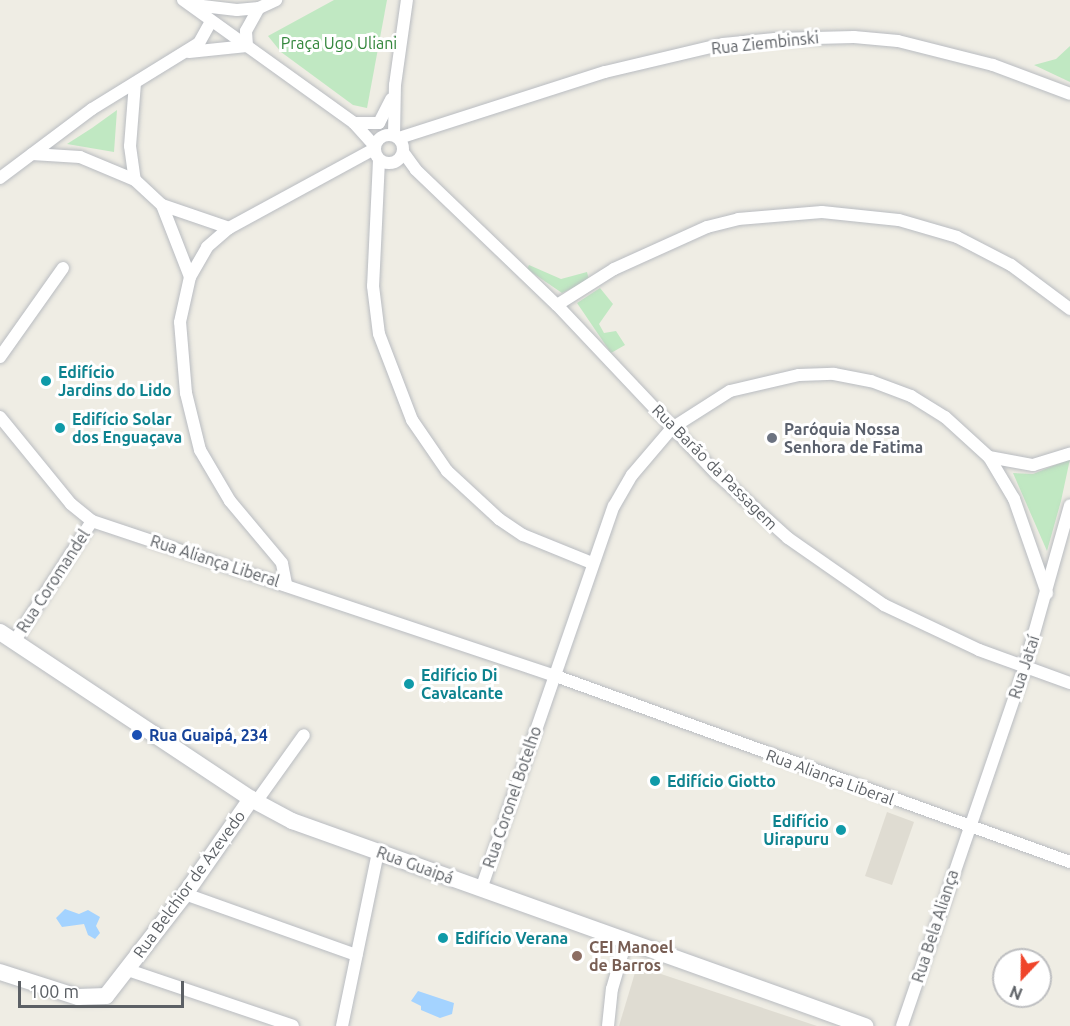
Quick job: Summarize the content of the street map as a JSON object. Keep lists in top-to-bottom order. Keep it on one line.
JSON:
{"streets":{"main road":["Rua Guaipá","Rua Belchior de Azevedo"],"street":["Rua Ziembinski","Rua Barão da Passagem","Rua Aliança Liberal","Rua Coromandel","Rua Jataí","Rua Coronel Botelho","Rua Bela Aliança"]},"crossings":[["Rua Ziembinski","Rua Barão da Passagem"],["Rua Ziembinski","Rua Aliança Liberal"],["Rua Barão da Passagem","Rua Jataí"],["Rua Aliança Liberal","Rua Coromandel"],["Rua Aliança Liberal","Rua Jataí"],["Rua Aliança Liberal","Rua Coronel Botelho"],["Rua Aliança Liberal","Rua Bela Aliança"],["Rua Coromandel","Rua Guaipá"],["Rua Jataí","Rua Bela Aliança"],["Rua Coronel Botelho","Rua Guaipá"],["Rua Guaipá","Rua Belchior de Azevedo"]],"parks":["Praça Ugo Uliani"],"places":["Edifício Jardins do Lido","Edifício Solar dos Enguaçava","Paróquia Nossa Senhora de Fatima","Edifício Di Cavalcante","Rua Guaipá, 234","Edifício Giotto","Edifício Uirapuru","Edifício Verana","CEI Manoel de Barros"],"scale_bar":"100 m","north":"bottom"}
